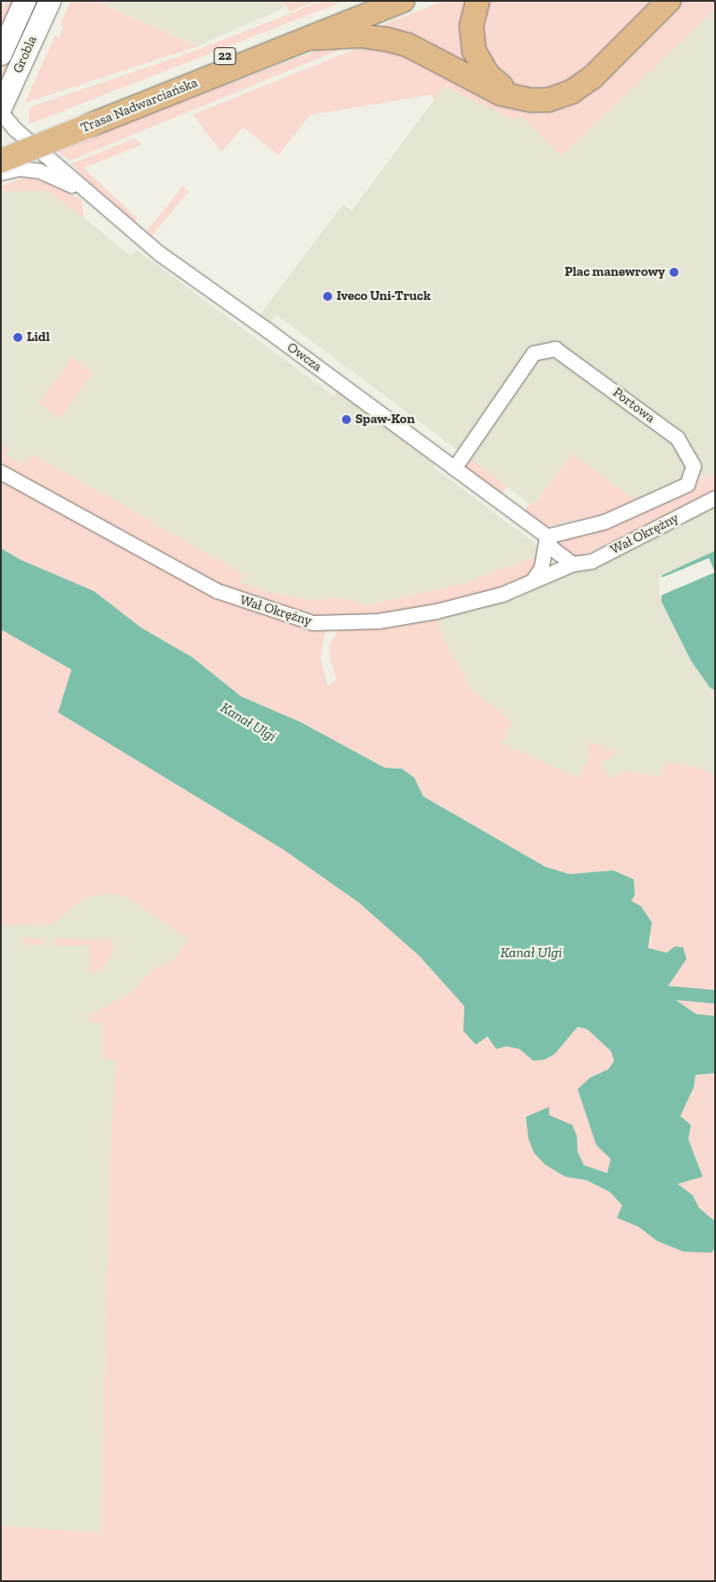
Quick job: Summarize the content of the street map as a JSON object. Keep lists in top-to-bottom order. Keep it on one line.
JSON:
{"streets":{"main road":["Grobla","22","Trasa Nadwarciańska"],"street":["Owcza","Portowa","Wał Okrężny"]},"crossings":[["Owcza","Portowa"]],"water":["Kanał Ulgi"],"places":["Plac manewrowy","Iveco Uni-Truck","Lidl","Spaw-Kon"]}
